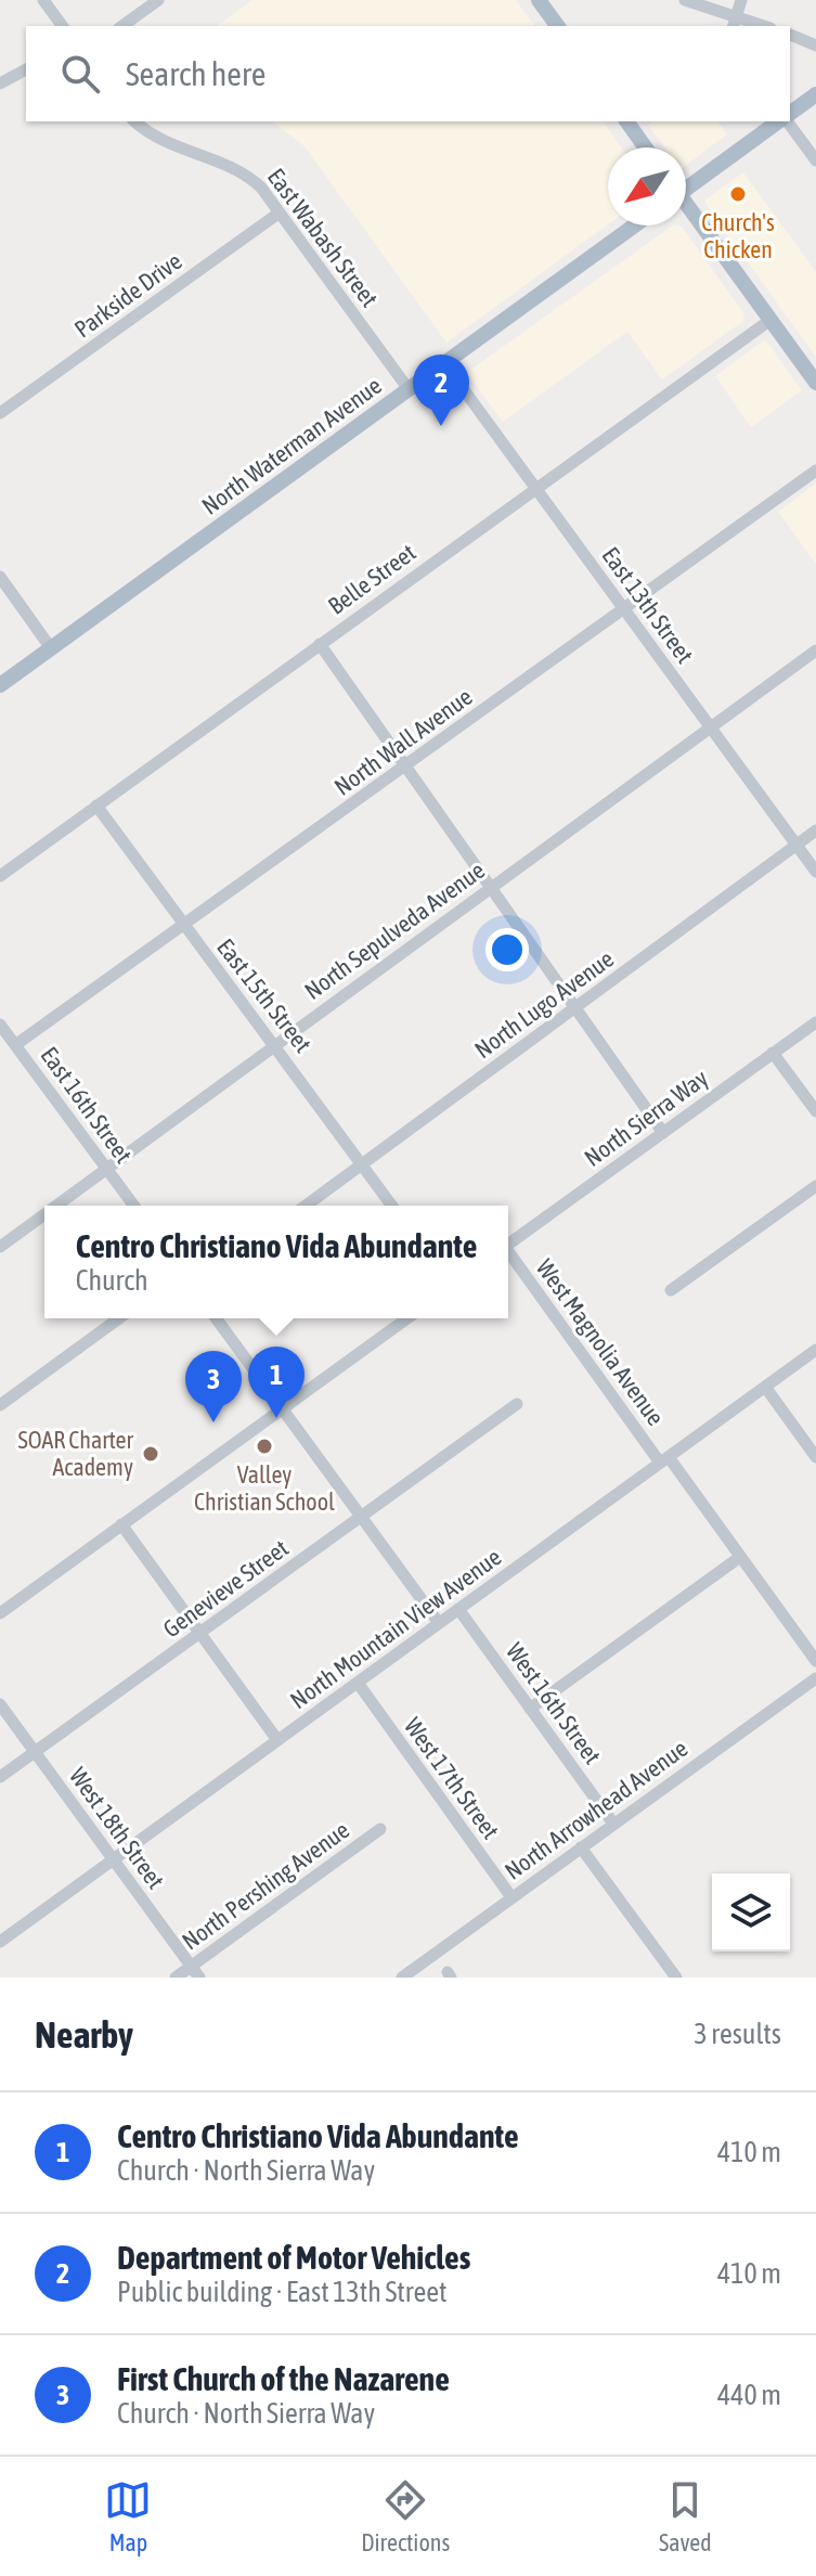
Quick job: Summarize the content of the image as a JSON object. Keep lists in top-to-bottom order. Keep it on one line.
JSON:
{"streets":{"main road":["North Waterman Avenue"],"street":["East Wabash Street","Parkside Drive","Belle Street","East 13th Street","North Wall Avenue","North Sepulveda Avenue","East 15th Street","North Lugo Avenue","East 16th Street","North Sierra Way","West Magnolia Avenue","Genevieve Street","North Mountain View Avenue","West 16th Street","West 17th Street","North Arrowhead Avenue","West 18th Street","North Pershing Avenue"]},"crossings":[["East Wabash Street","Parkside Drive"],["East Wabash Street","North Waterman Avenue"],["North Waterman Avenue","East 13th Street"],["Belle Street","East 13th Street"],["Belle Street","East 15th Street"],["East 13th Street","North Wall Avenue"],["East 13th Street","North Sepulveda Avenue"],["East 13th Street","North Lugo Avenue"],["North Wall Avenue","East 15th Street"],["North Wall Avenue","East 16th Street"],["North Sepulveda Avenue","East 15th Street"],["North Sepulveda Avenue","East 16th Street"],["East 15th Street","North Lugo Avenue"],["West Magnolia Avenue","North Mountain View Avenue"],["Genevieve Street","West 18th Street"],["North Mountain View Avenue","West 16th Street"],["North Mountain View Avenue","West 17th Street"],["North Mountain View Avenue","West 18th Street"],["West 16th Street","North Arrowhead Avenue"],["West 17th Street","North Arrowhead Avenue"],["West 18th Street","North Pershing Avenue"]],"places":["Church's Chicken","Valley Christian School","SOAR Charter Academy"],"north":"bottom left","page":{"search":"Search here","pins":["2","1","3"],"popup":["Centro Christiano Vida Abundante","Church"],"heading":["Nearby","3 results"],"list":[{"mark":"1","name":"Centro Christiano Vida Abundante","note":"Church · North Sierra Way","value":"410 m"},{"mark":"2","name":"Department of Motor Vehicles","note":"Public building · East 13th Street","value":"410 m"},{"mark":"3","name":"First Church of the Nazarene","note":"Church · North Sierra Way","value":"440 m"}],"nav":["Map","Directions","Saved"]}}
